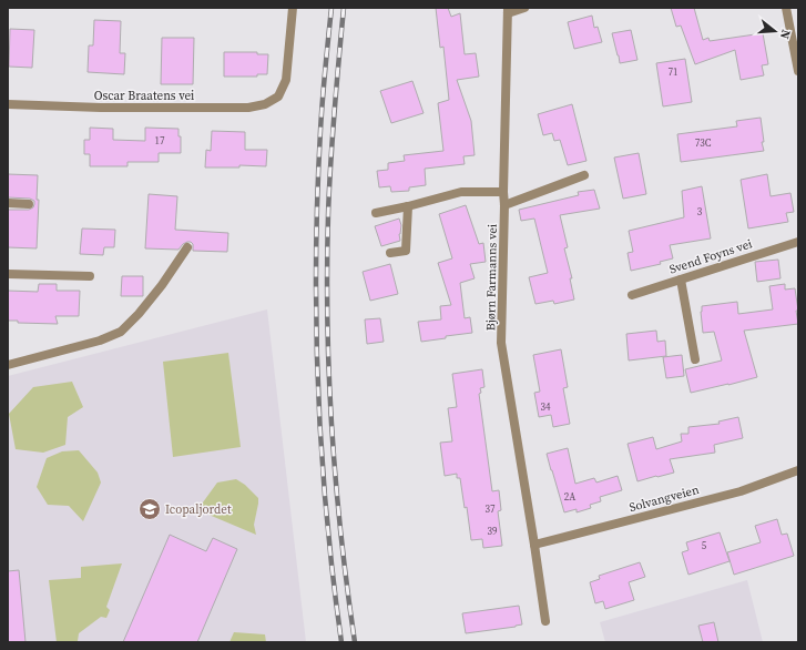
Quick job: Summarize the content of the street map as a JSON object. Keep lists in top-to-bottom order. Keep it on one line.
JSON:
{"streets":{"street":["Oscar Braatens vei","Svend Foyns vei","Bjørn Farmanns vei","Solvangveien"]},"crossings":[["Bjørn Farmanns vei","Solvangveien"]],"places":{"school or university":["Icopaljordet"]},"house_numbers":["71","17","73C","3","34","2A","37","39","5"],"north":"right"}
